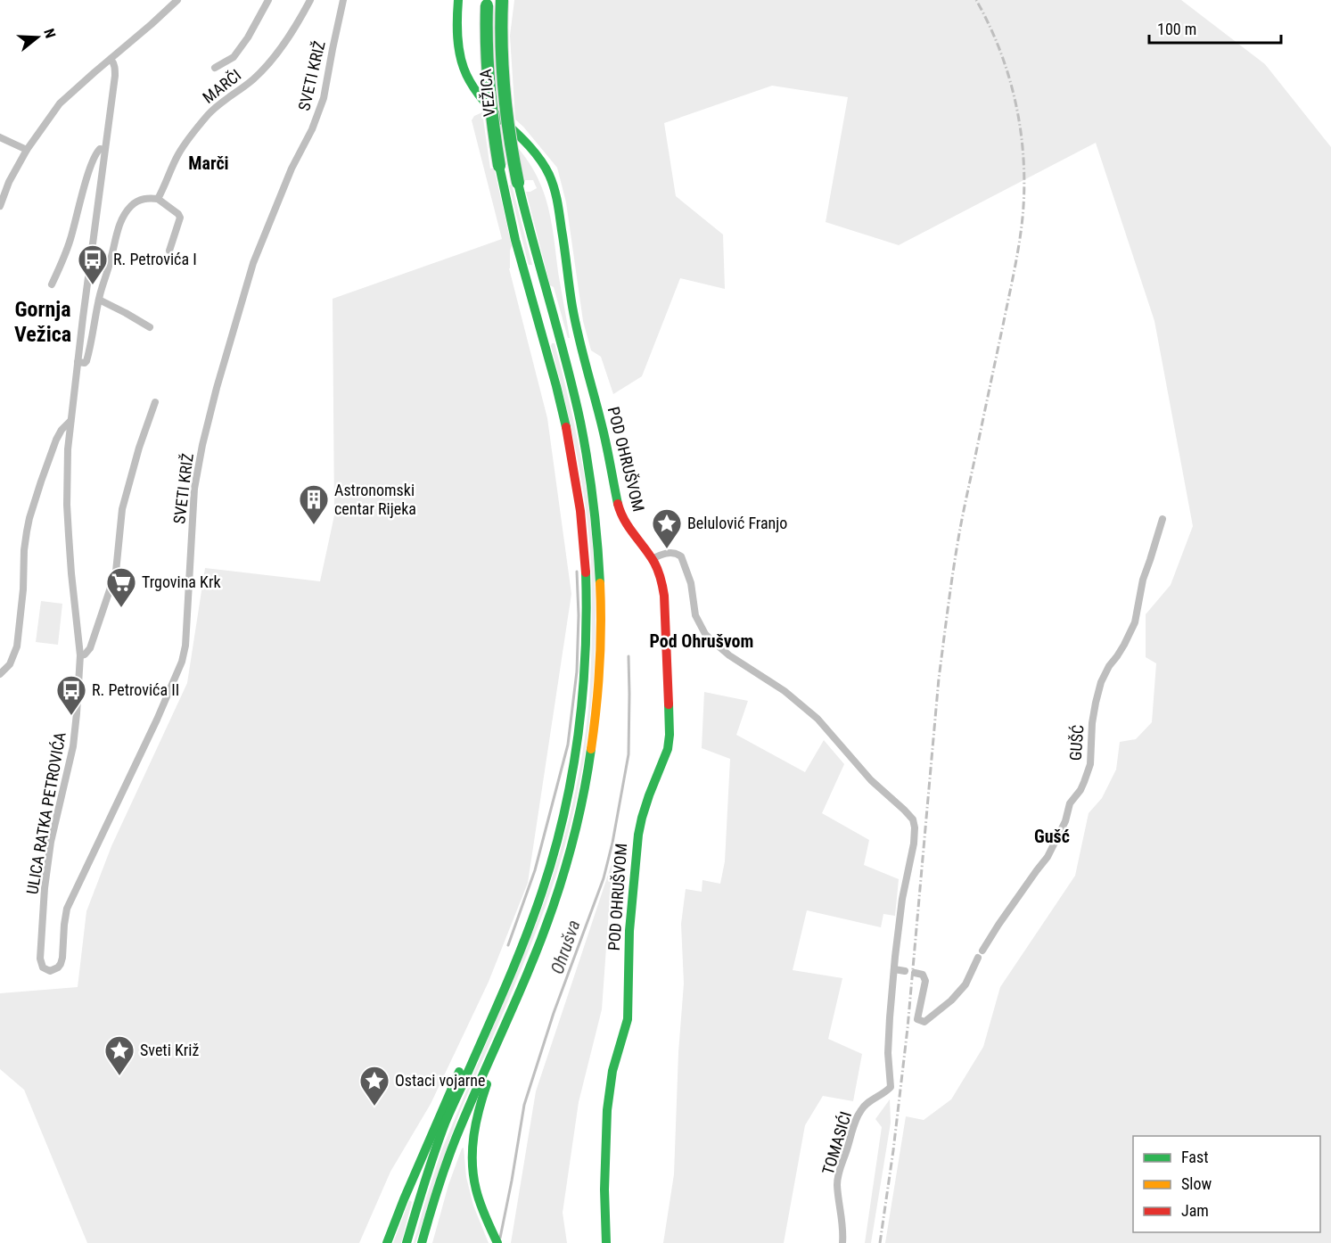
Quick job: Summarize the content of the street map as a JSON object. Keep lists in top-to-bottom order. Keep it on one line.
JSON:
{"streets":{"main road":["VEŽICA","POD OHRUŠVOM"],"street":["SVETI KRIŽ","MARČI","GUŠĆ","ULICA RATKA PETROVIĆA","TOMASIĆI"]},"crossings":[["SVETI KRIŽ","ULICA RATKA PETROVIĆA"]],"districts":["Marči","Gornja Vežica","Pod Ohrušvom","Gušć"],"water":["Ohrušva"],"places":{"bus stop":["R. Petrovića I","R. Petrovića II"],"building":["Astronomski centar Rijeka"],"place":["Belulović Franjo","Sveti Križ","Ostaci vojarne"],"supermarket":["Trgovina Krk"]},"legend":["Fast","Slow","Jam"],"scale_bar":"100 m","north":"right"}
